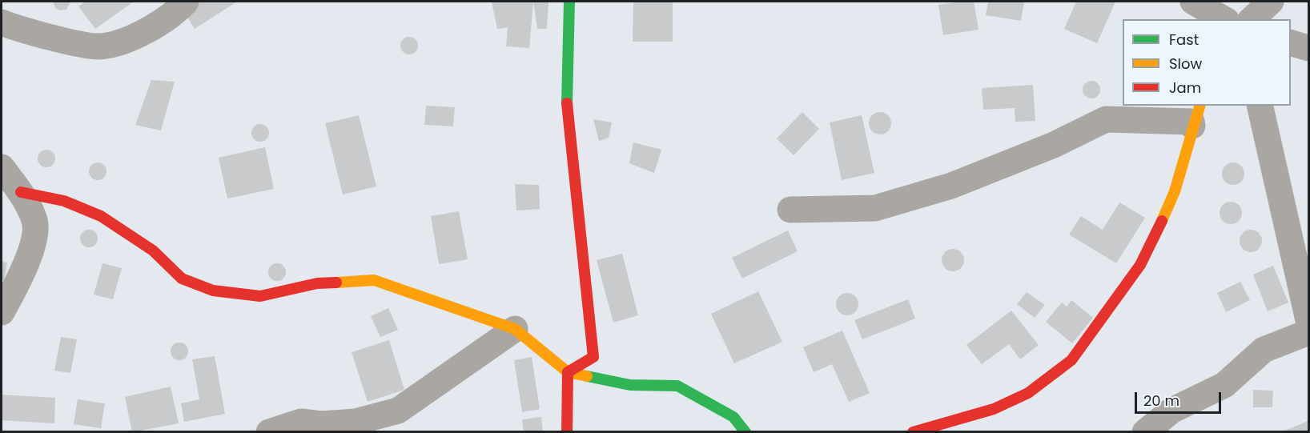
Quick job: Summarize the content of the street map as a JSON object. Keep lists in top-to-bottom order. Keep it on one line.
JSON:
{"legend":["Fast","Slow","Jam"],"scale_bar":"20 m"}
